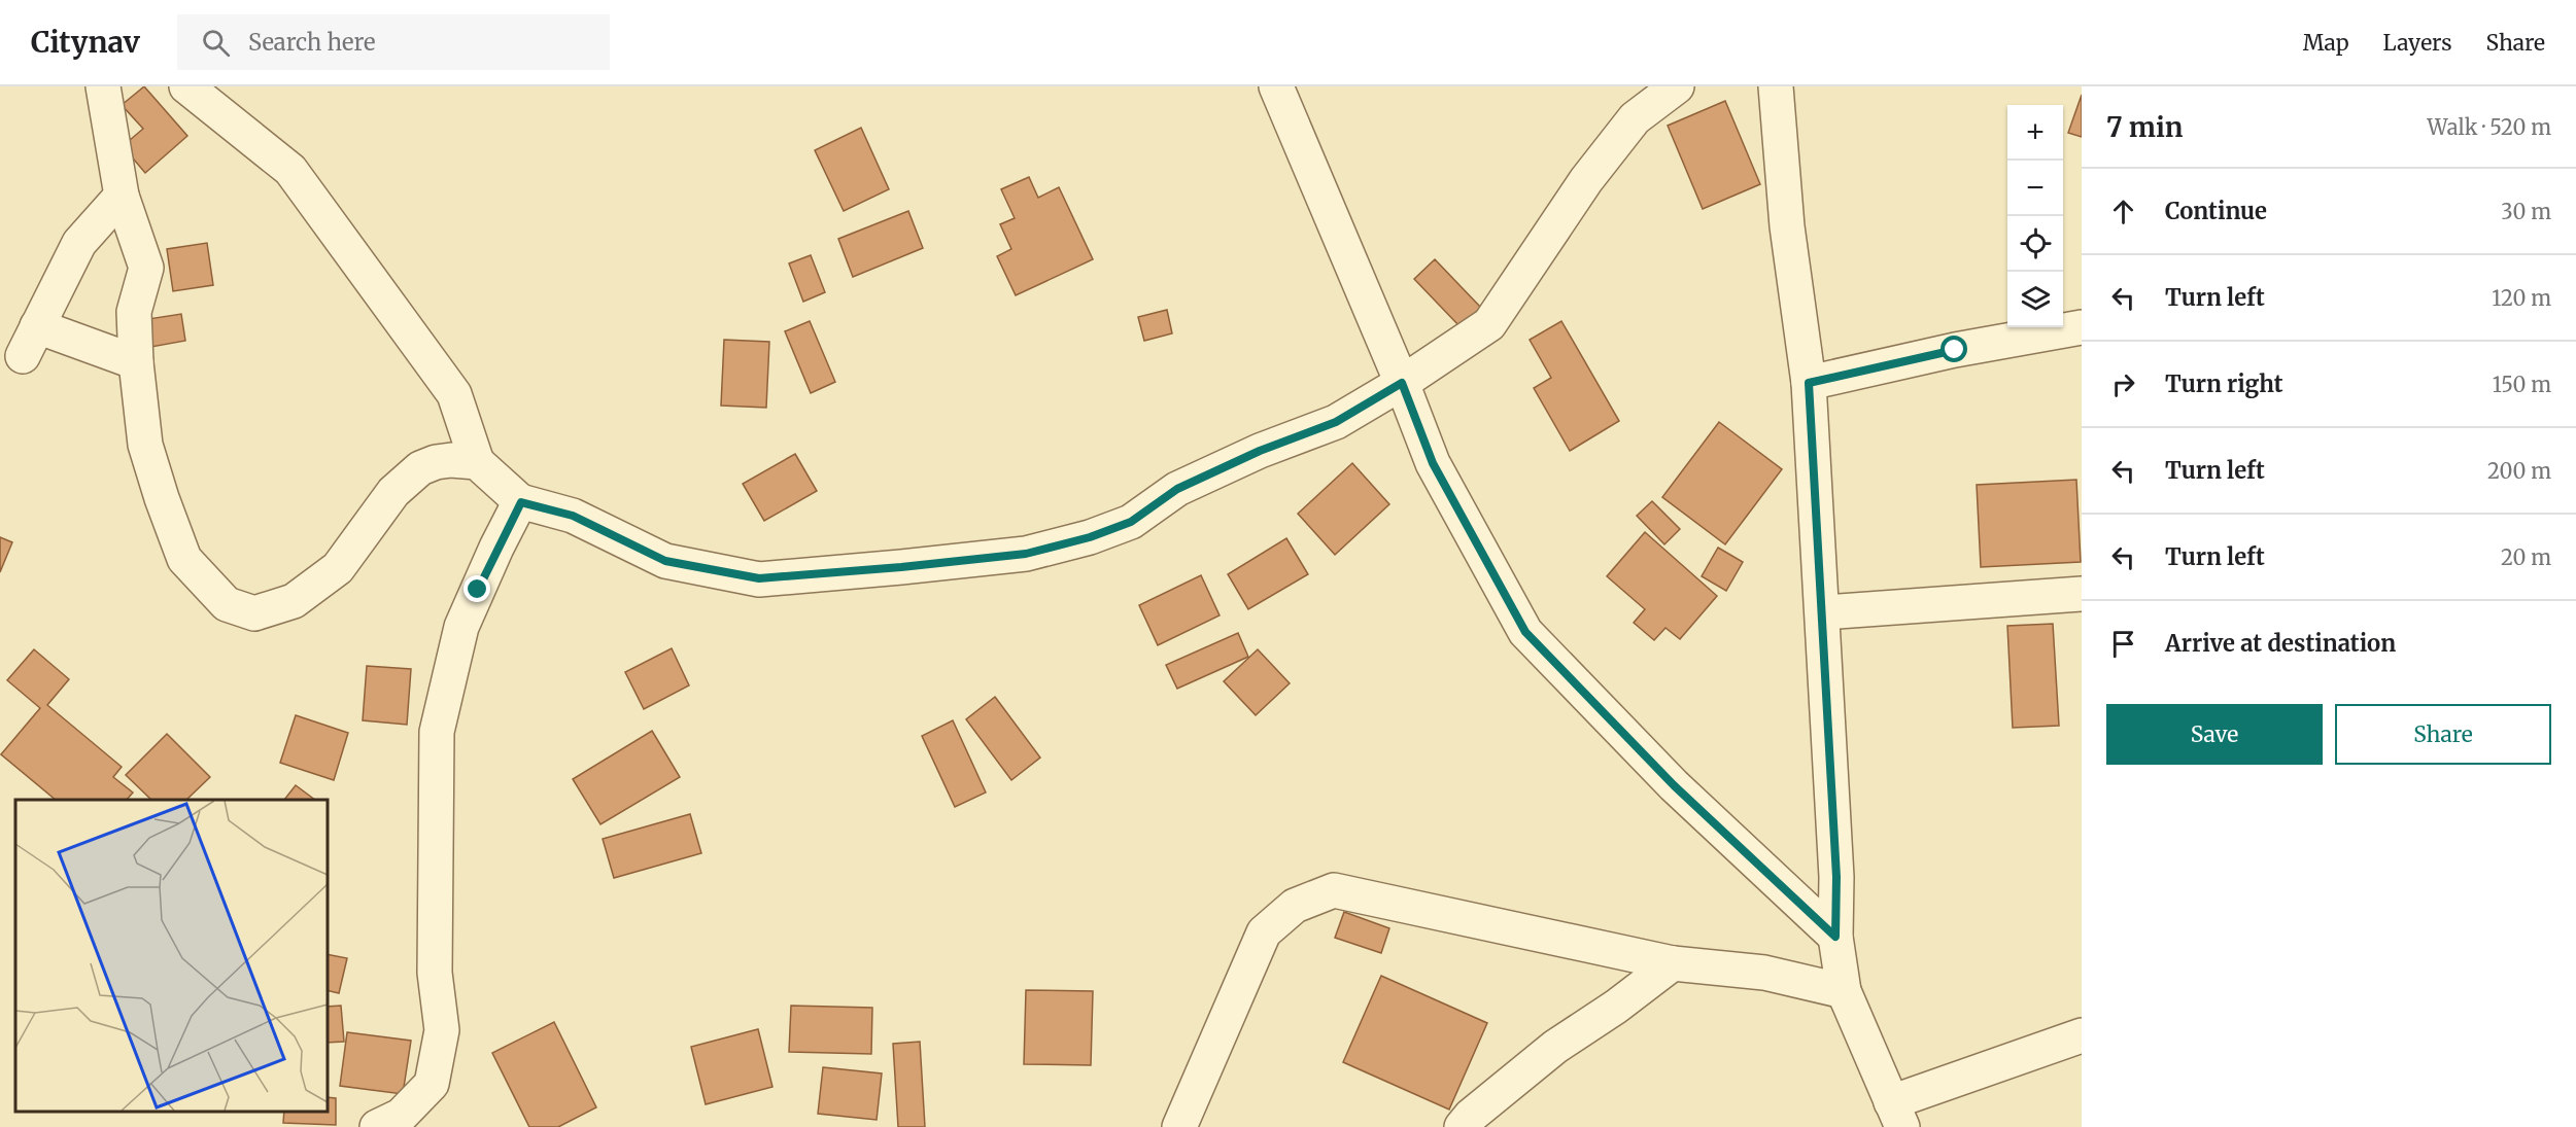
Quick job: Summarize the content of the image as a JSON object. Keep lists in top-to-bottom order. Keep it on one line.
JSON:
{"page":{"header":"Citynav","search":"Search here","nav":["Map","Layers","Share"],"heading":["7 min","Walk · 520 m"],"map_buttons":["+","−"],"list":[["Continue","30 m"],["Turn left","120 m"],["Turn right","150 m"],["Turn left","200 m"],["Turn left","20 m"],"Arrive at destination"],"buttons":["Save","Share"]}}
